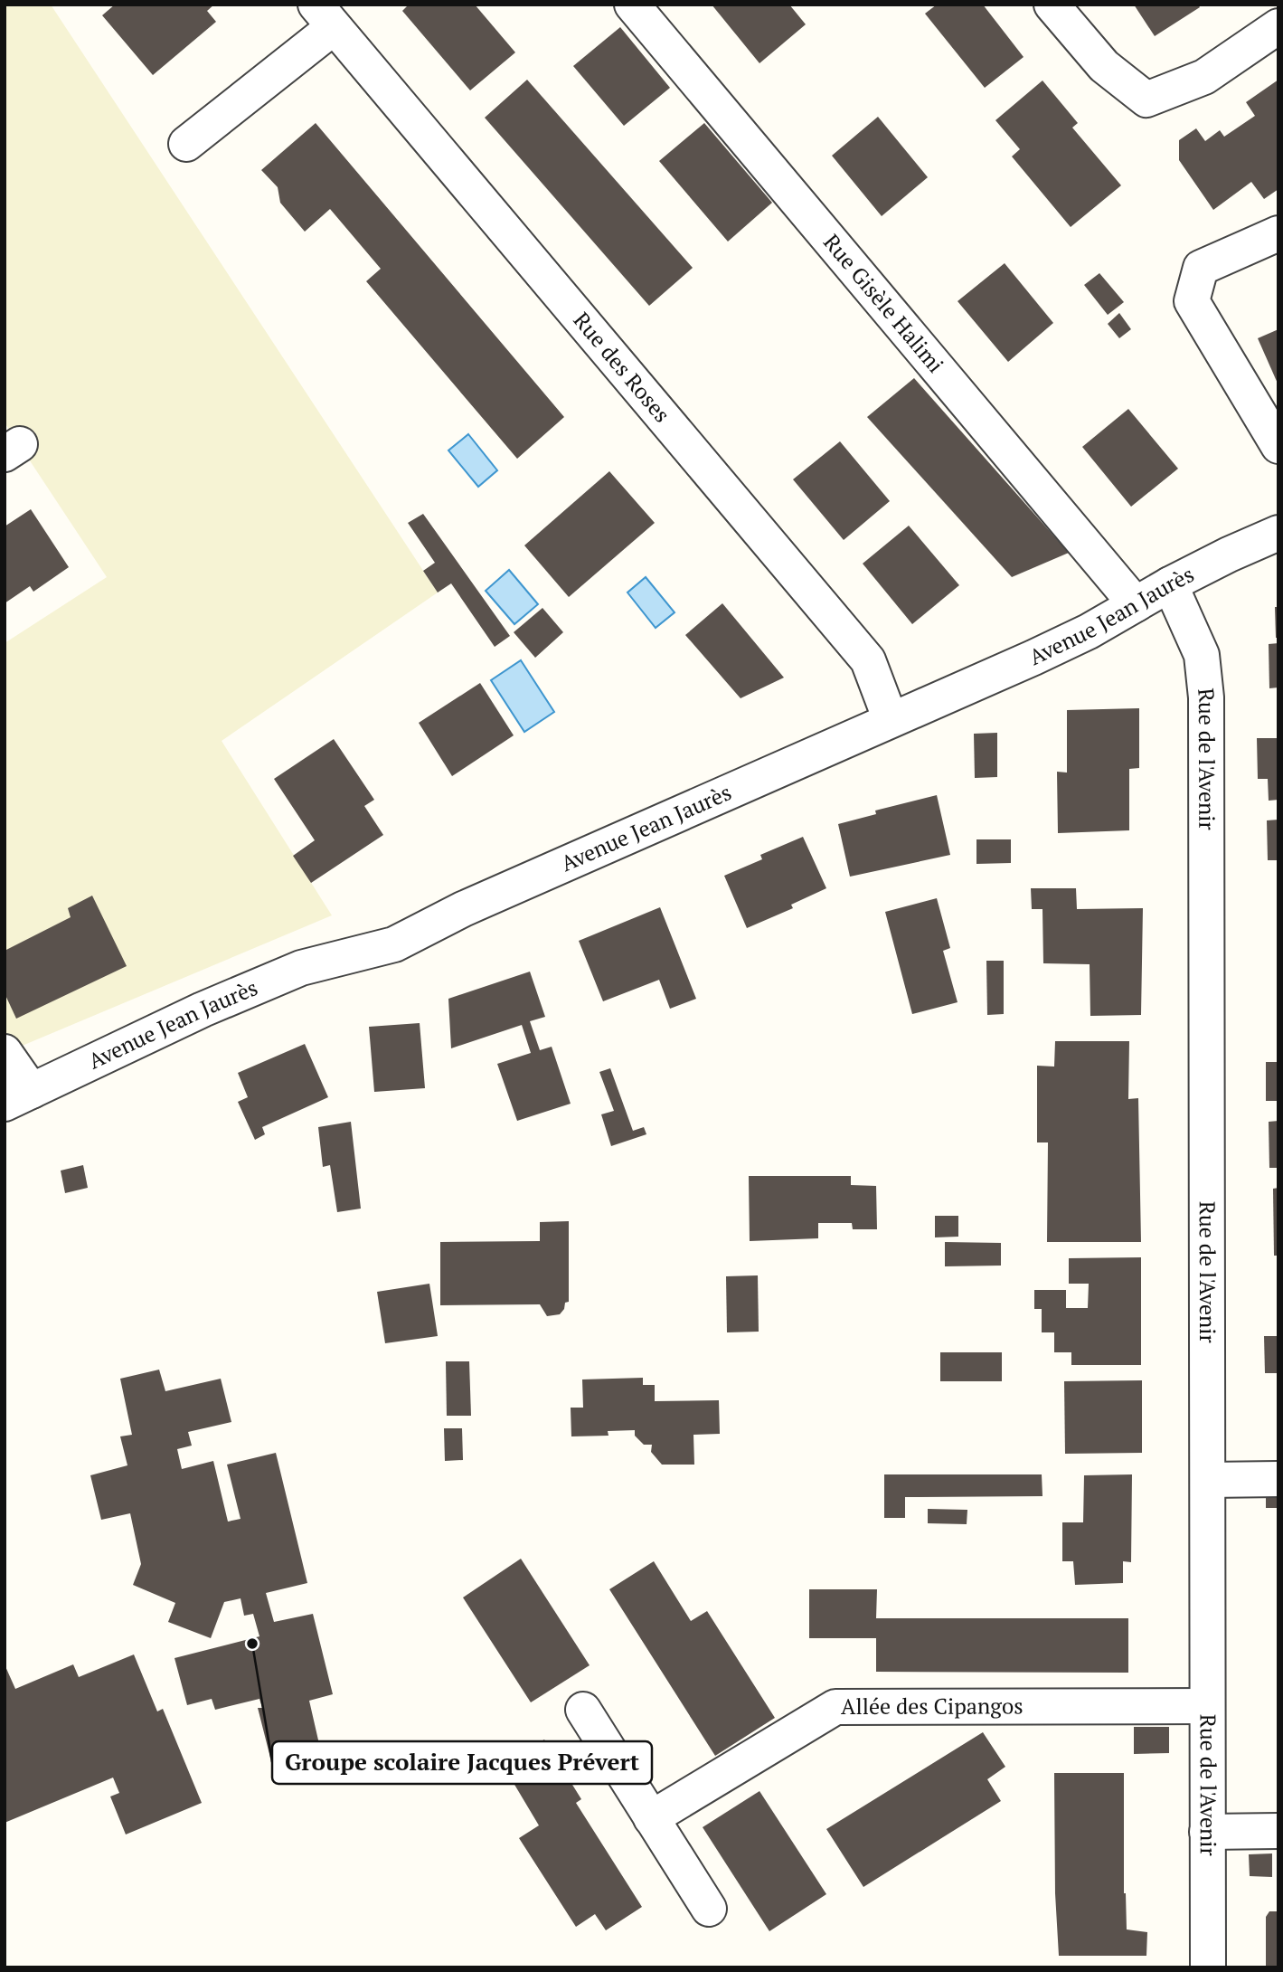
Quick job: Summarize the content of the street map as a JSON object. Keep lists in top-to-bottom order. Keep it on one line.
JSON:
{"streets":{"street":["Rue Gisèle Halimi","Rue des Roses","Avenue Jean Jaurès","Rue de l'Avenir","Allée des Cipangos"]},"crossings":[["Rue Gisèle Halimi","Avenue Jean Jaurès"],["Rue des Roses","Avenue Jean Jaurès"],["Avenue Jean Jaurès","Rue de l'Avenir"],["Rue de l'Avenir","Allée des Cipangos"]],"places":["Groupe scolaire Jacques Prévert"]}
